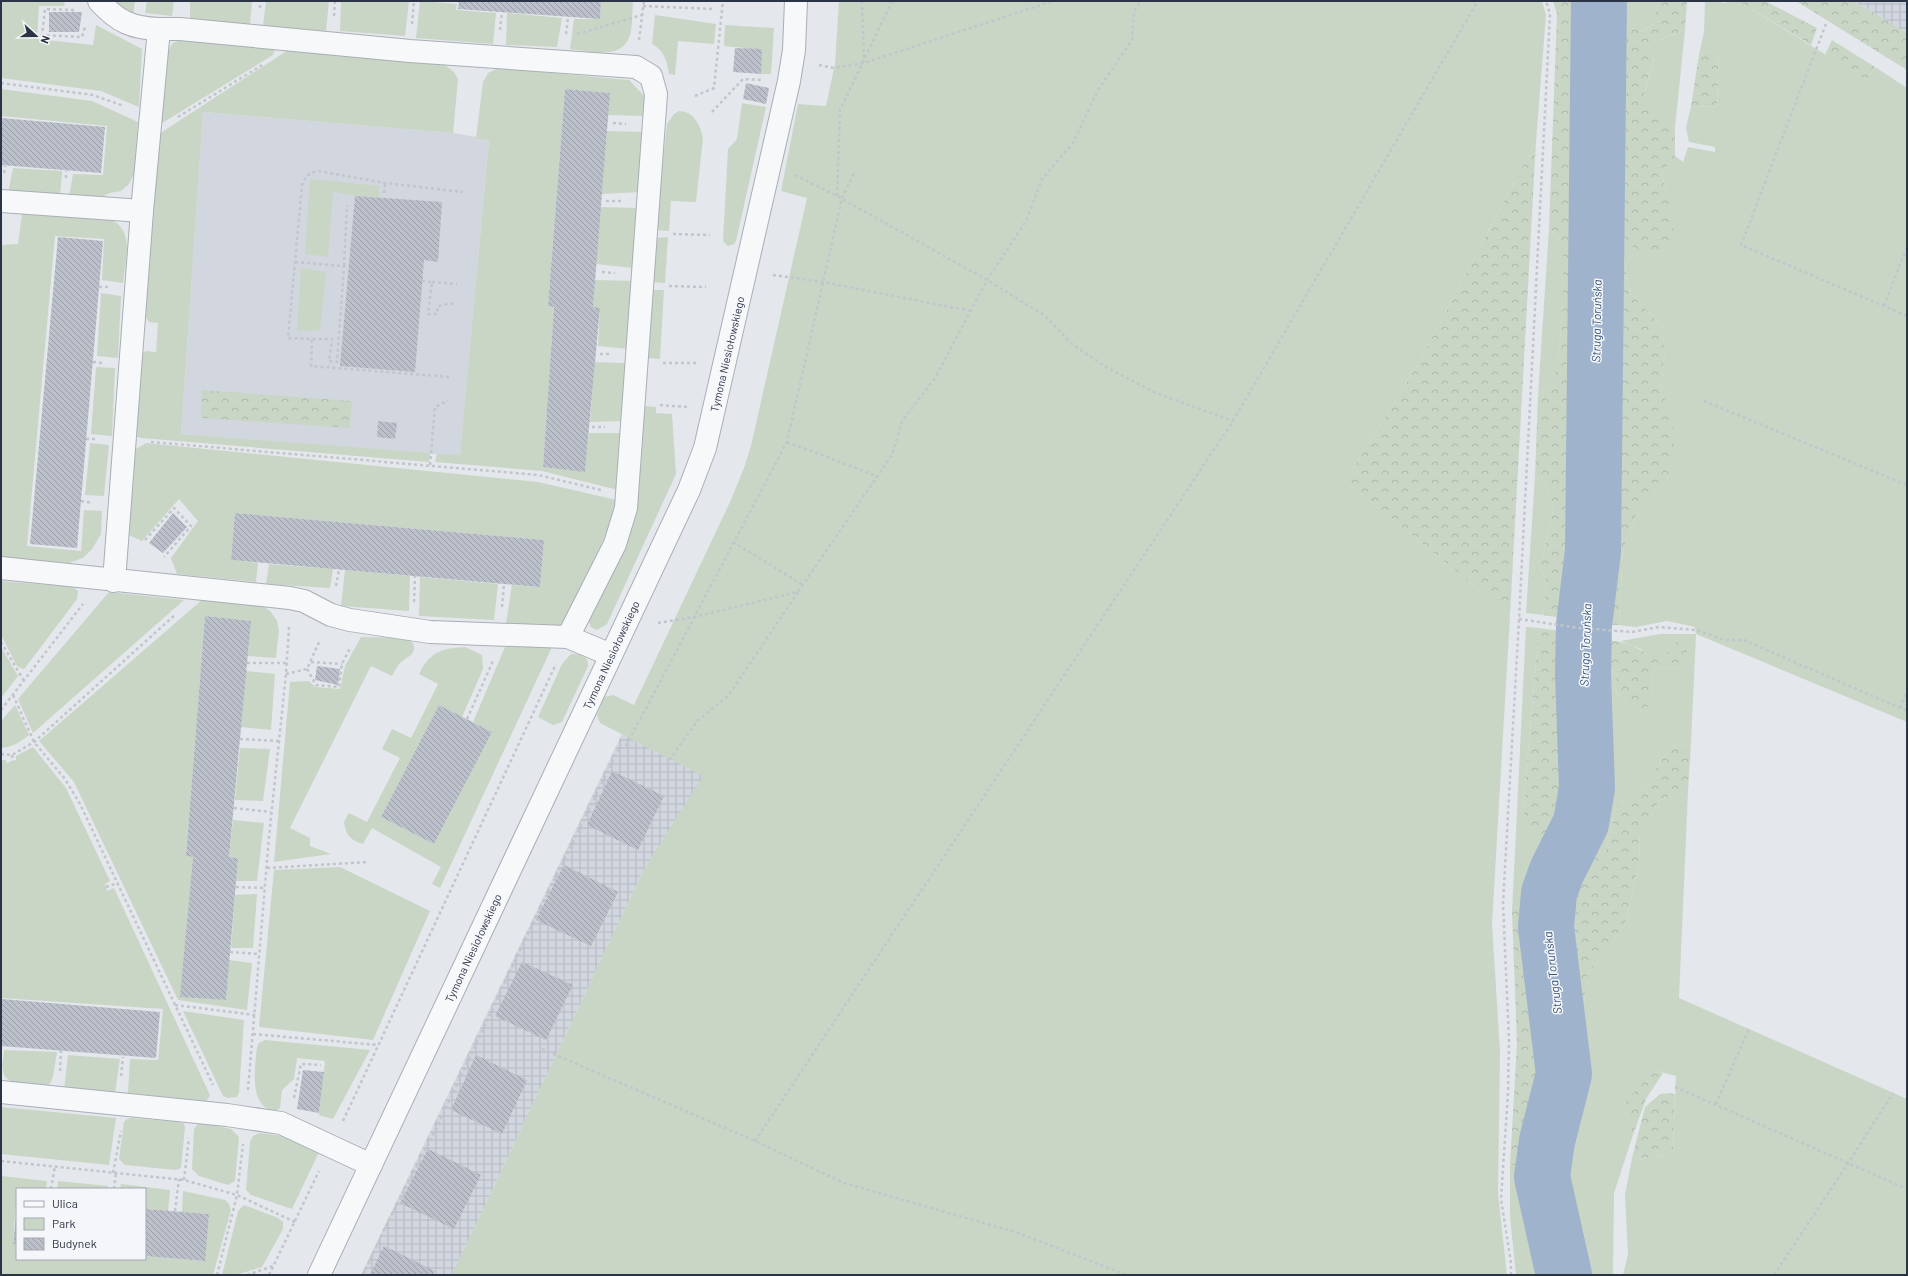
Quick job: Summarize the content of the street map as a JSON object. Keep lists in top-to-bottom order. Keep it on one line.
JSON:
{"streets":{"street":["Tymona Niesiołowskiego"]},"water":["Struga Toruńska"],"legend":["Ulica","Park","Budynek"],"north":"right"}
